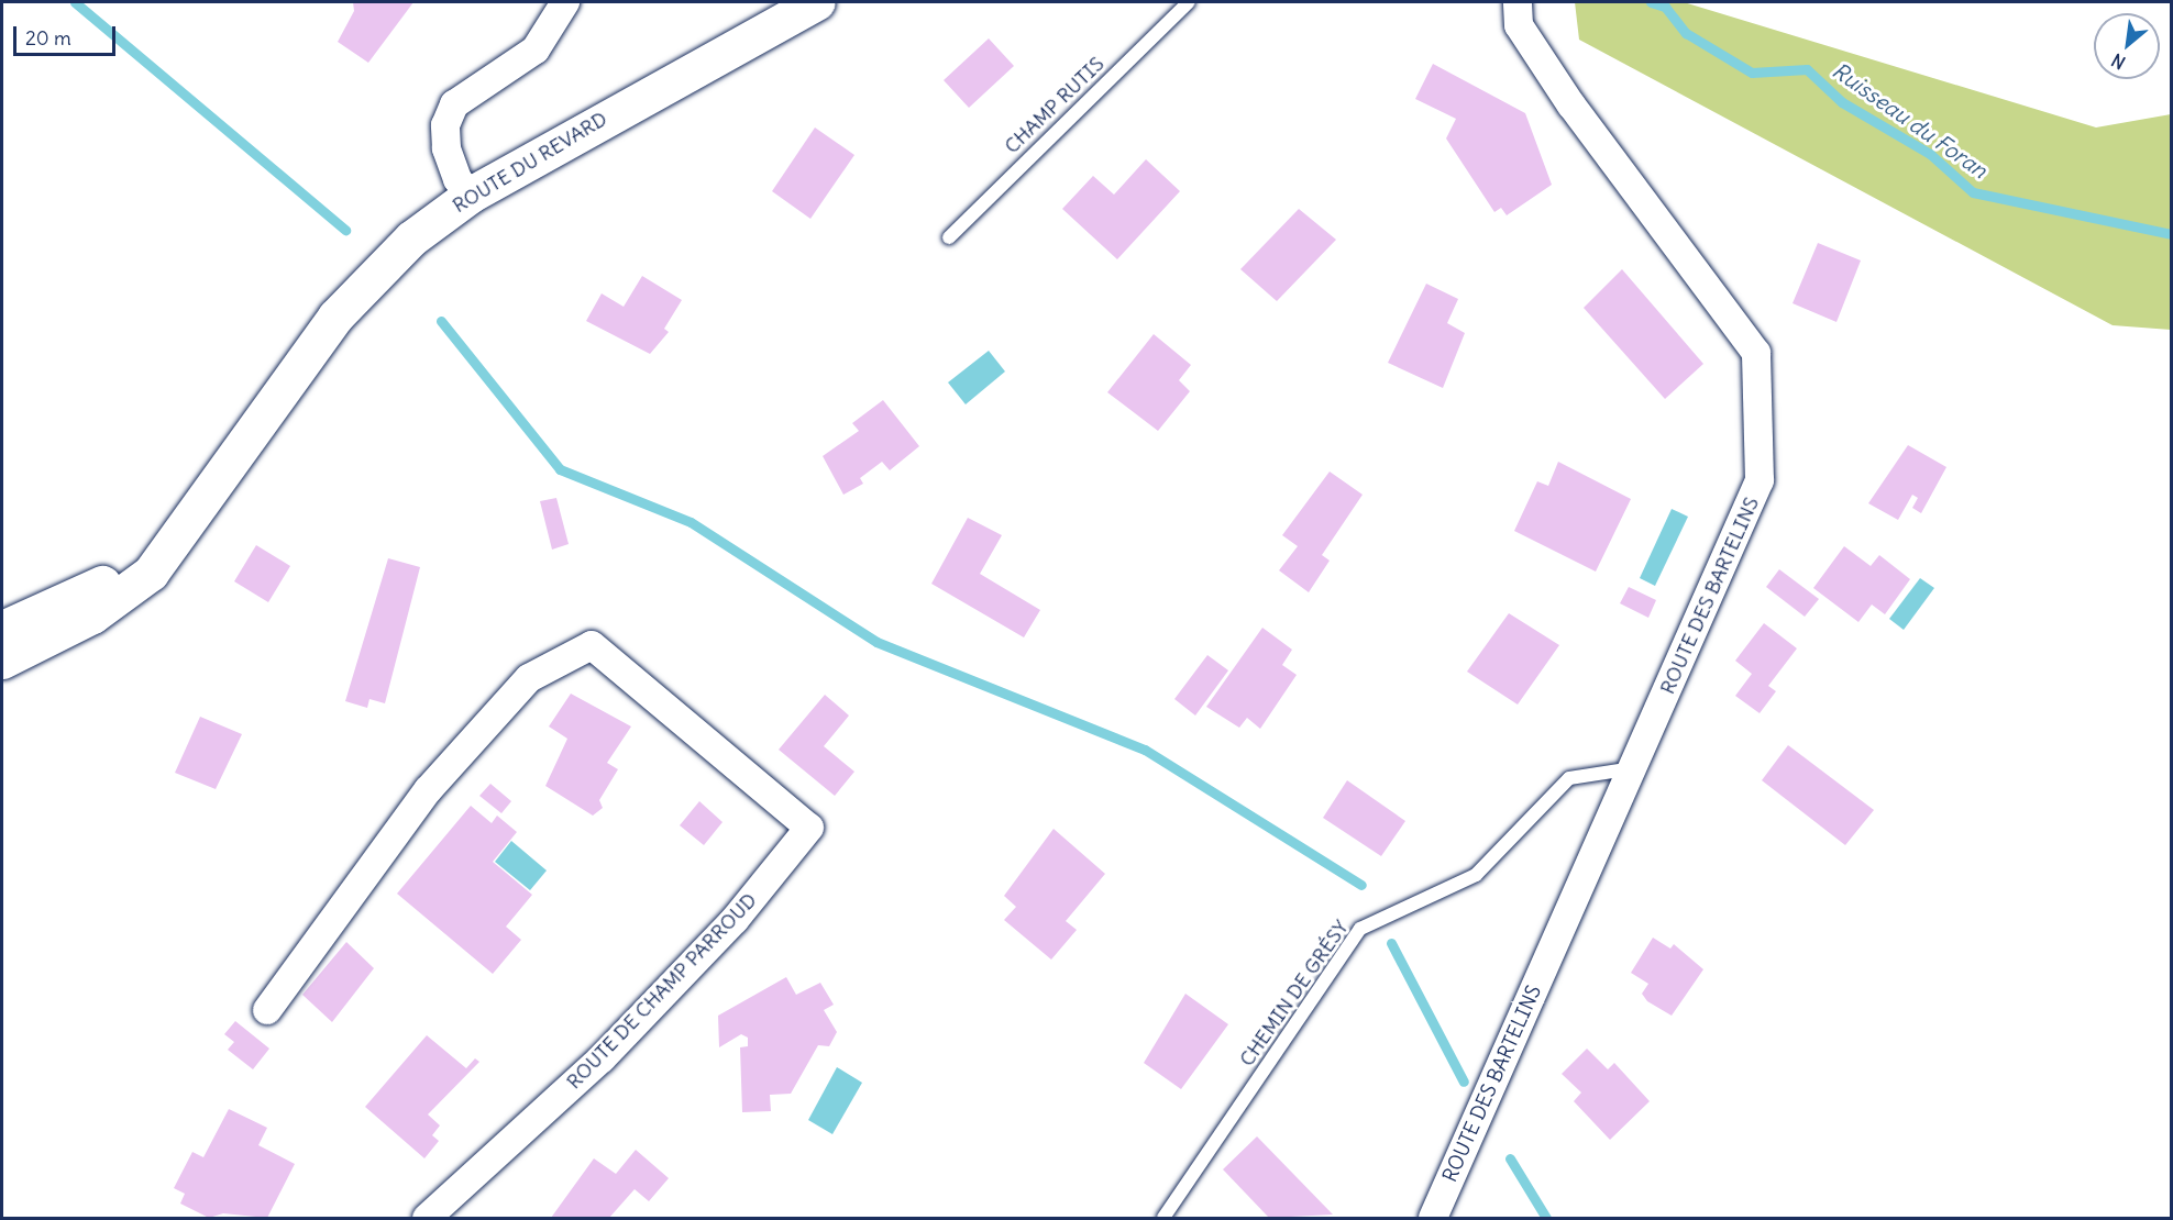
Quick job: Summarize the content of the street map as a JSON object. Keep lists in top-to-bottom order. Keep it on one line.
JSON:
{"streets":{"main road":["ROUTE DU REVARD"],"street":["ROUTE DES BARTELINS","ROUTE DE CHAMP PARROUD"],"lane":["CHAMP RUTIS","CHEMIN DE GRÉSY"]},"crossings":[["ROUTE DES BARTELINS","CHEMIN DE GRÉSY"]],"water":["Ruisseau du Foran"],"scale_bar":"20 m","north":"bottom left"}
